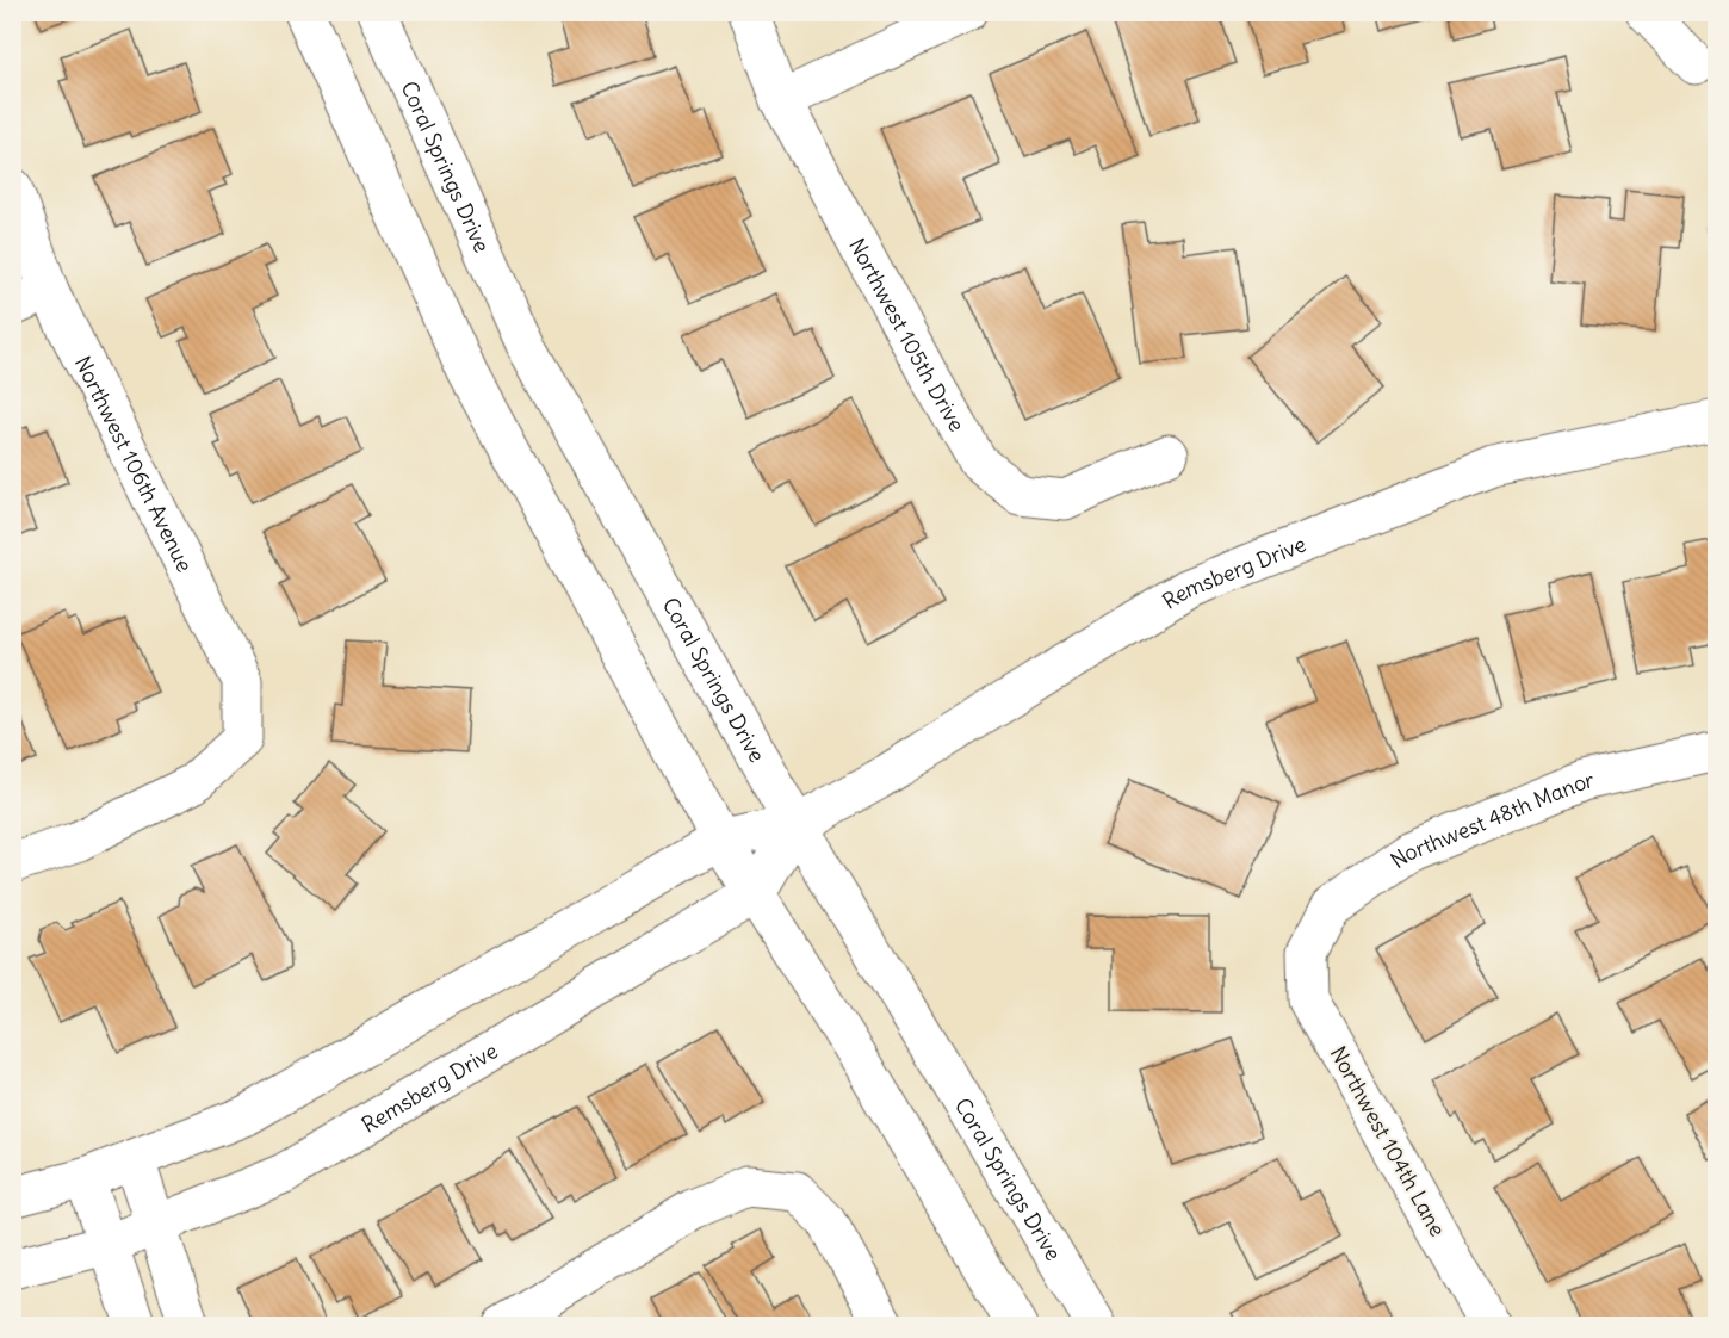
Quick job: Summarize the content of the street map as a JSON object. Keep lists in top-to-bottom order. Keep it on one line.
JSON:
{"streets":{"street":["Coral Springs Drive","Northwest 105th Drive","Northwest 106th Avenue","Remsberg Drive","Northwest 48th Manor","Northwest 104th Lane"]},"crossings":[["Coral Springs Drive","Remsberg Drive"],["Northwest 48th Manor","Northwest 104th Lane"]]}
